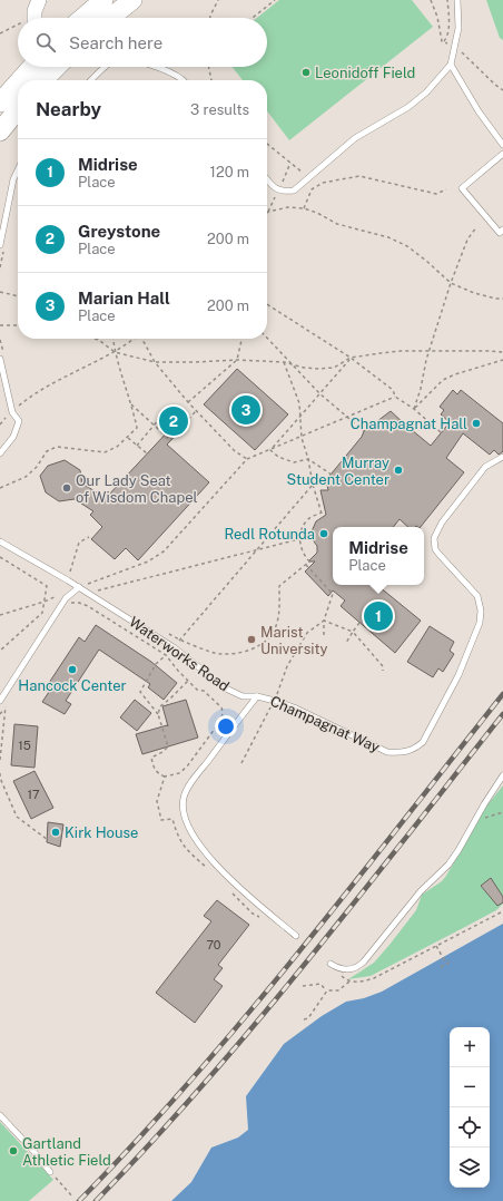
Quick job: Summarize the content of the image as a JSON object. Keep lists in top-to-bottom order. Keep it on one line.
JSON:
{"streets":{"lane":["Waterworks Road","Champagnat Way"]},"crossings":[["Waterworks Road","Champagnat Way"]],"places":["Leonidoff Field","Champagnat Hall","Murray Student Center","Our Lady Seat of Wisdom Chapel","Redl Rotunda","Marist University","Hancock Center","Kirk House","Gartland Athletic Field"],"house_numbers":["15","17","70"],"page":{"search":"Search here","heading":["Nearby","3 results"],"list":[{"mark":"1","name":"Midrise","note":"Place","value":"120 m"},{"mark":"2","name":"Greystone","note":"Place","value":"200 m"},{"mark":"3","name":"Marian Hall","note":"Place","value":"200 m"}],"pins":["3","2","1"],"popup":["Midrise","Place"],"map_buttons":["+","−"]}}
